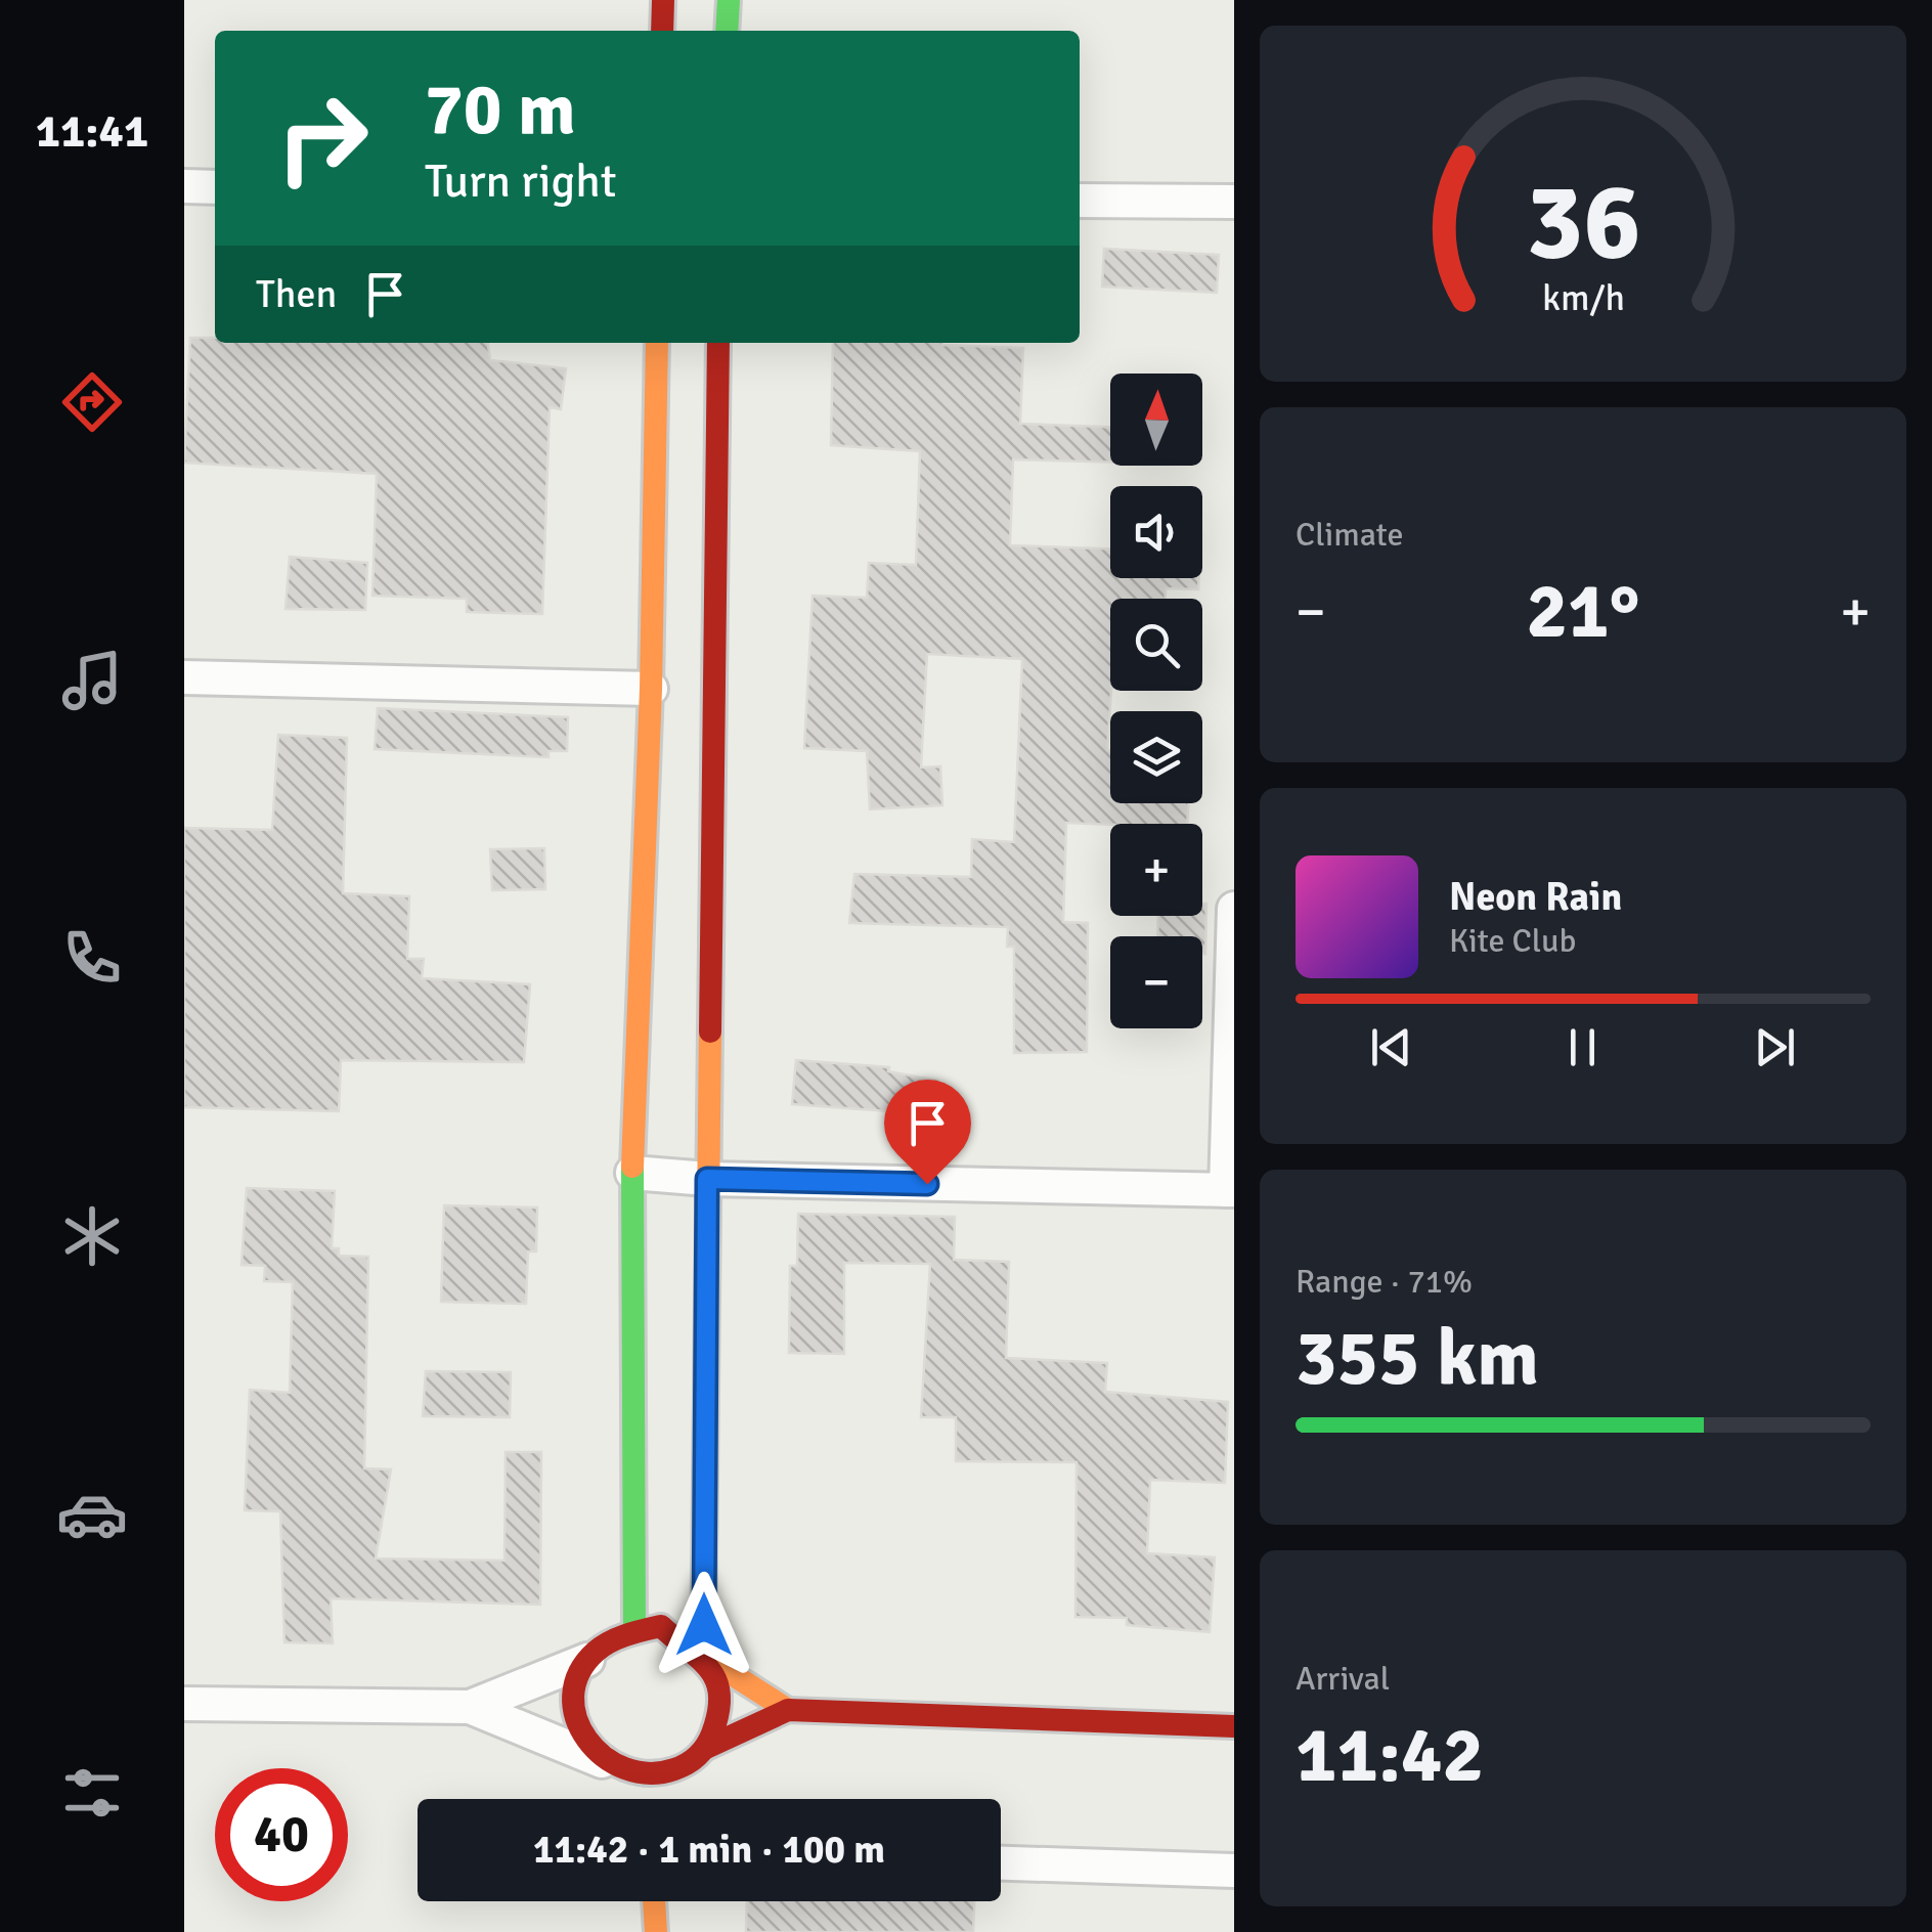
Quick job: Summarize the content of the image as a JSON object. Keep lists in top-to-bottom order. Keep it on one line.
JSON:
{"north":"top","page":{"tabs":"11:41","turn":["70 m","Turn right"],"then":"Then","map_buttons":["+","−"],"tile":["Climate",["Range · 71%","355 km"],["Arrival","11:42"]],"heat":["−","21°","+"],"song":["Neon Rain","Kite Club"],"limit":"40","trip":"11:42 · 1 min · 100 m","gauge":["36","km/h"]}}
